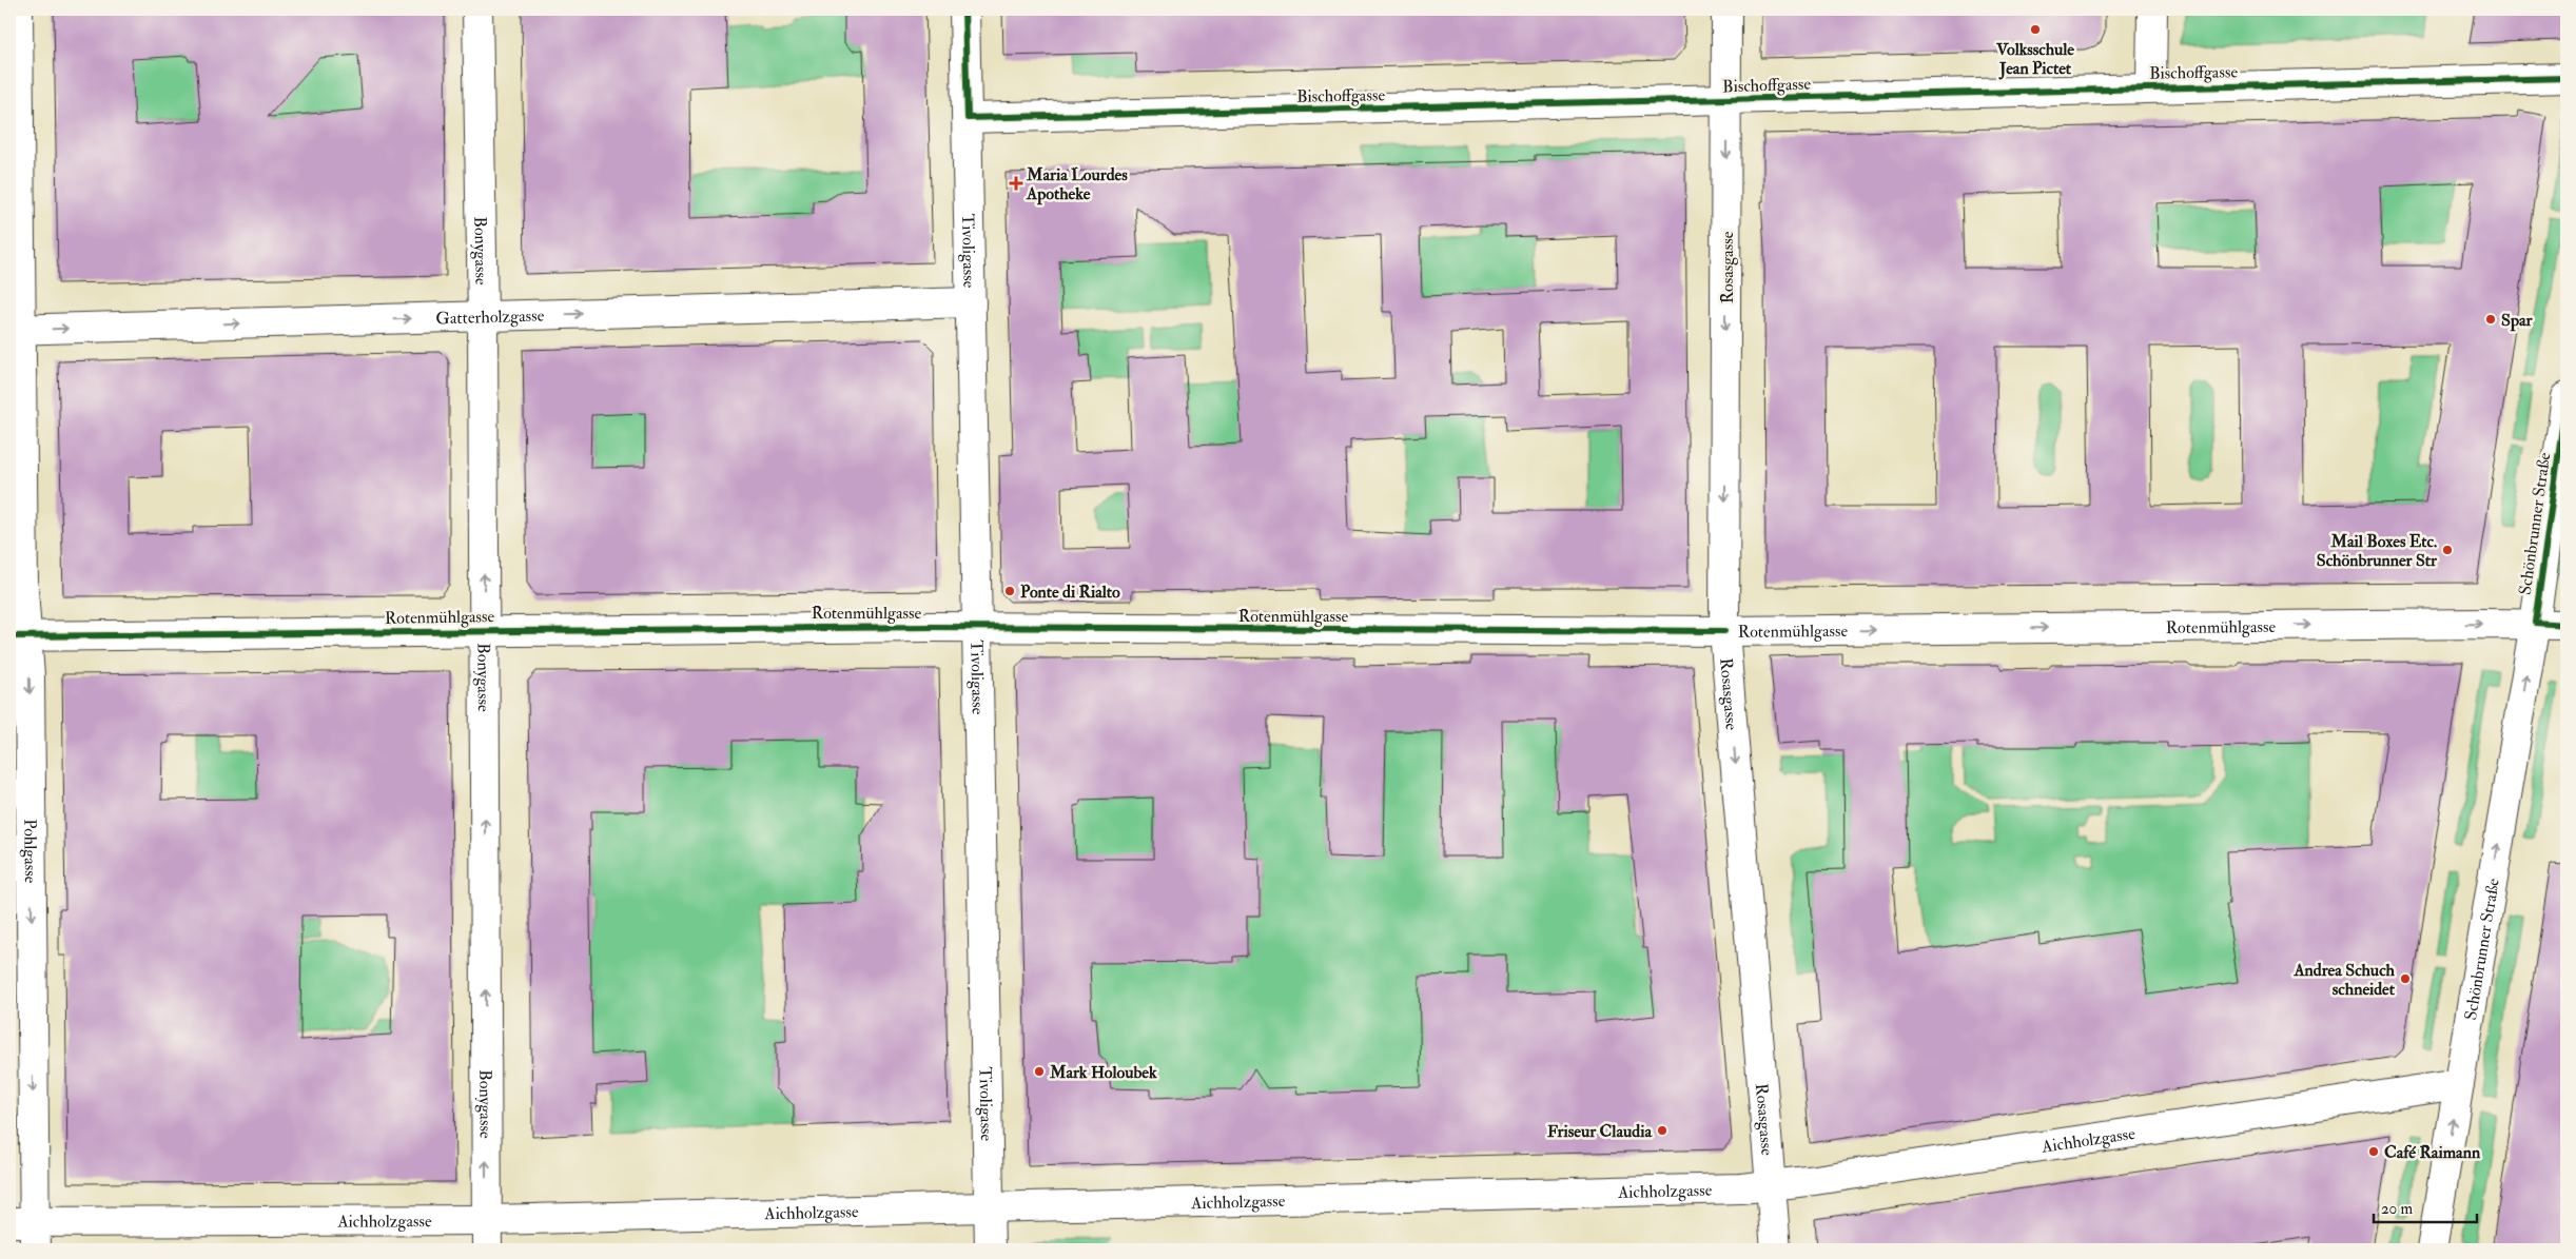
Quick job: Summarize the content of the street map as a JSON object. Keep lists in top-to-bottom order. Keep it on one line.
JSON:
{"streets":{"street":["Bischoffgasse","Bonygasse","Tivoligasse","Rosasgasse","Gatterholzgasse","Schönbrunner Straße","Rotenmühlgasse","Pohlgasse","Aichholzgasse"]},"crossings":[["Bischoffgasse","Tivoligasse"],["Bischoffgasse","Rosasgasse"],["Bonygasse","Gatterholzgasse"],["Bonygasse","Rotenmühlgasse"],["Bonygasse","Aichholzgasse"],["Tivoligasse","Gatterholzgasse"],["Tivoligasse","Rotenmühlgasse"],["Tivoligasse","Aichholzgasse"],["Rosasgasse","Rotenmühlgasse"],["Rosasgasse","Aichholzgasse"],["Gatterholzgasse","Pohlgasse"],["Schönbrunner Straße","Rotenmühlgasse"],["Schönbrunner Straße","Aichholzgasse"],["Rotenmühlgasse","Pohlgasse"],["Pohlgasse","Aichholzgasse"]],"one_way":["Bonygasse","Rosasgasse","Gatterholzgasse","Schönbrunner Straße","Pohlgasse"],"places":{"other":["Volksschule Jean Pictet","Spar","Mail Boxes Etc. Schönbrunner Str","Ponte di Rialto","Andrea Schuch schneidet","Mark Holoubek","Friseur Claudia","Café Raimann"],"health":["Maria Lourdes Apotheke"]},"scale_bar":"20 m"}
